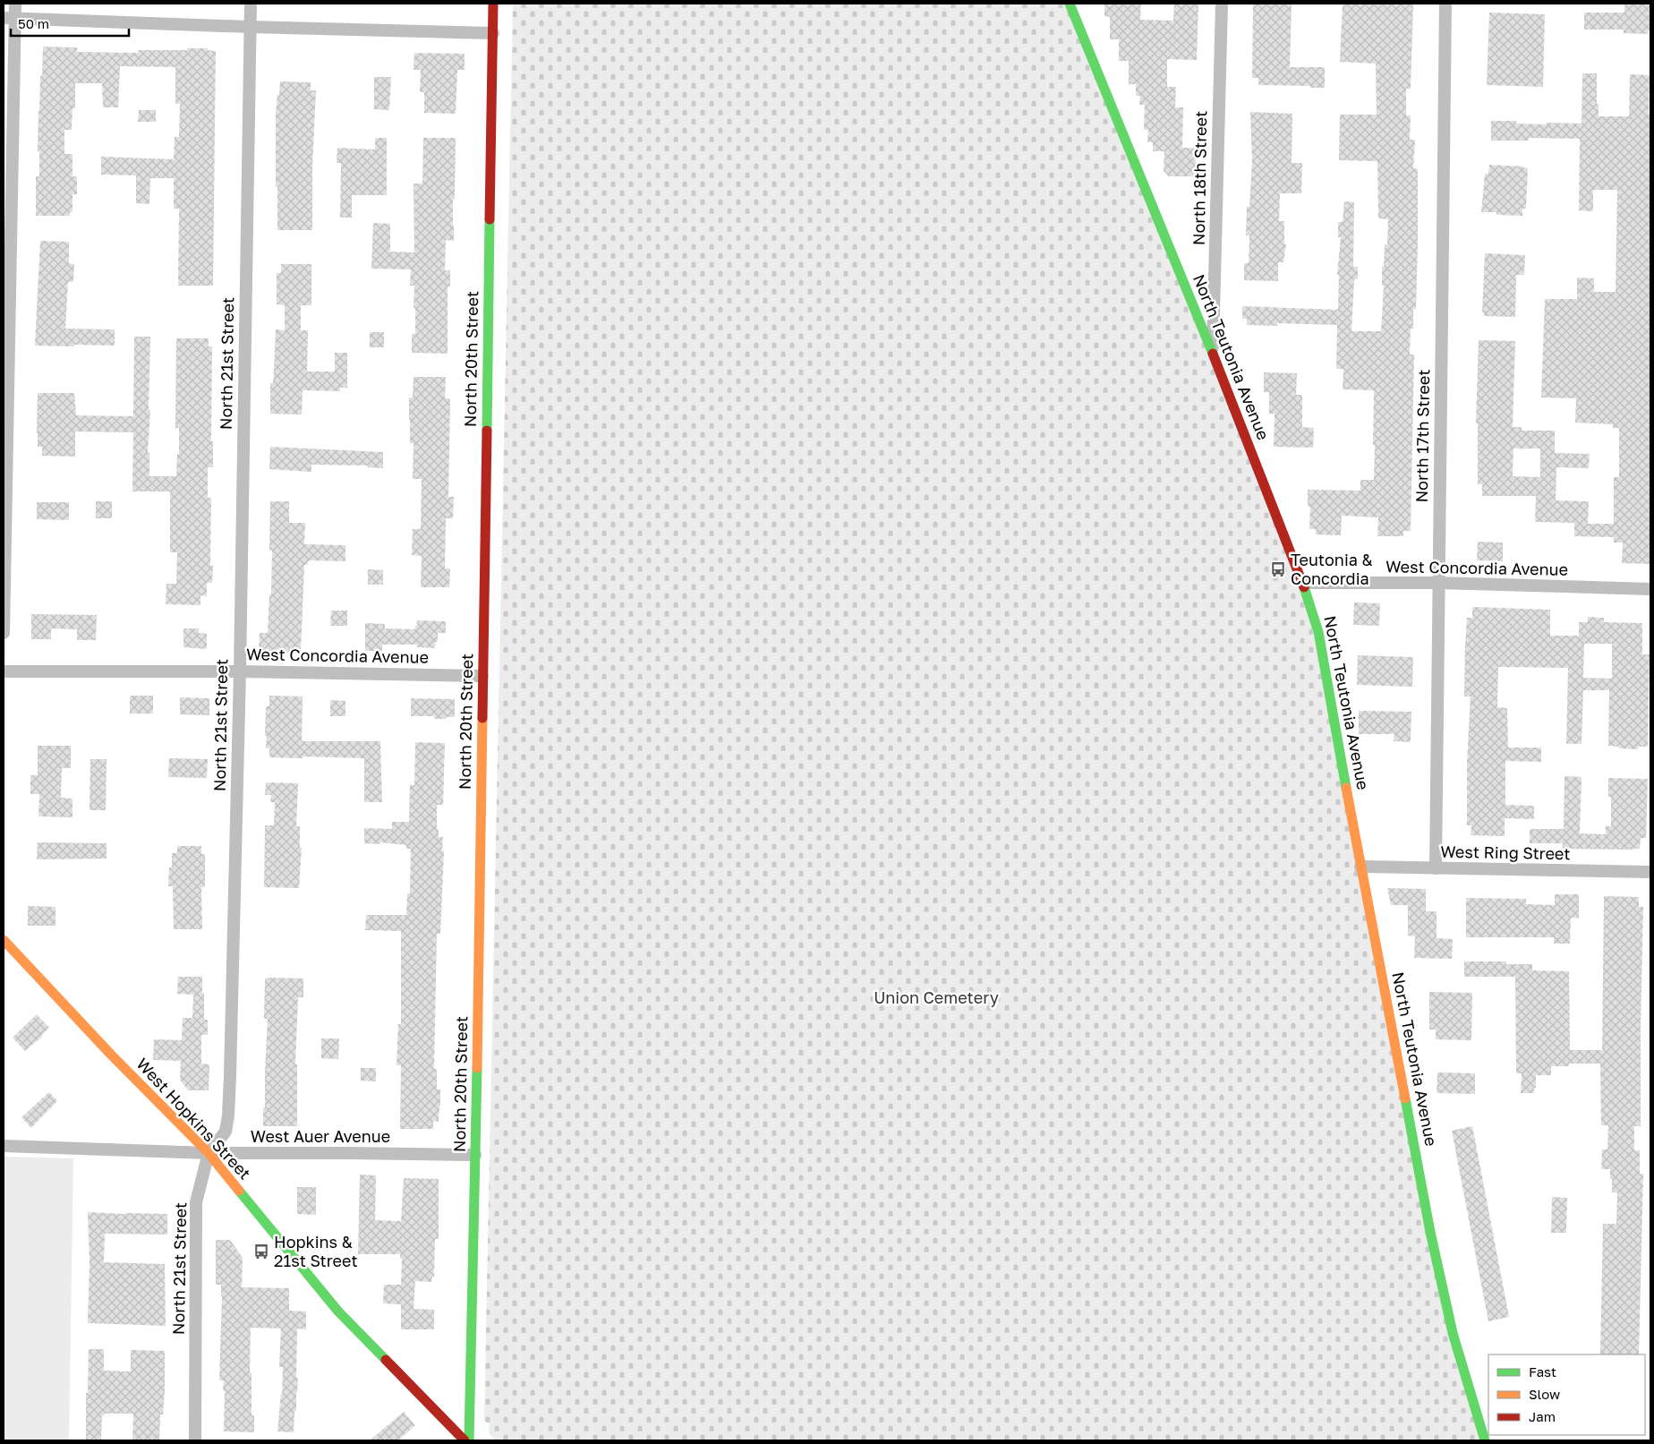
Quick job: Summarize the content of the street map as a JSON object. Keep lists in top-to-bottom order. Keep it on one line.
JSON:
{"streets":{"main road":["North Teutonia Avenue","North 20th Street","West Hopkins Street"],"street":["North 18th Street","North 21st Street","North 17th Street","West Concordia Avenue","West Ring Street","West Auer Avenue"]},"crossings":[["North 18th Street","North Teutonia Avenue"],["North Teutonia Avenue","West Concordia Avenue"],["North Teutonia Avenue","West Ring Street"],["North 20th Street","West Concordia Avenue"],["North 20th Street","West Auer Avenue"],["North 21st Street","West Concordia Avenue"],["North 21st Street","West Hopkins Street"],["North 21st Street","West Auer Avenue"],["North 17th Street","West Concordia Avenue"],["North 17th Street","West Ring Street"],["West Hopkins Street","West Auer Avenue"]],"parks":["Union Cemetery"],"places":{"bus stop":["Teutonia & Concordia","Hopkins & 21st Street"]},"legend":["Fast","Slow","Jam"],"scale_bar":"50 m"}
